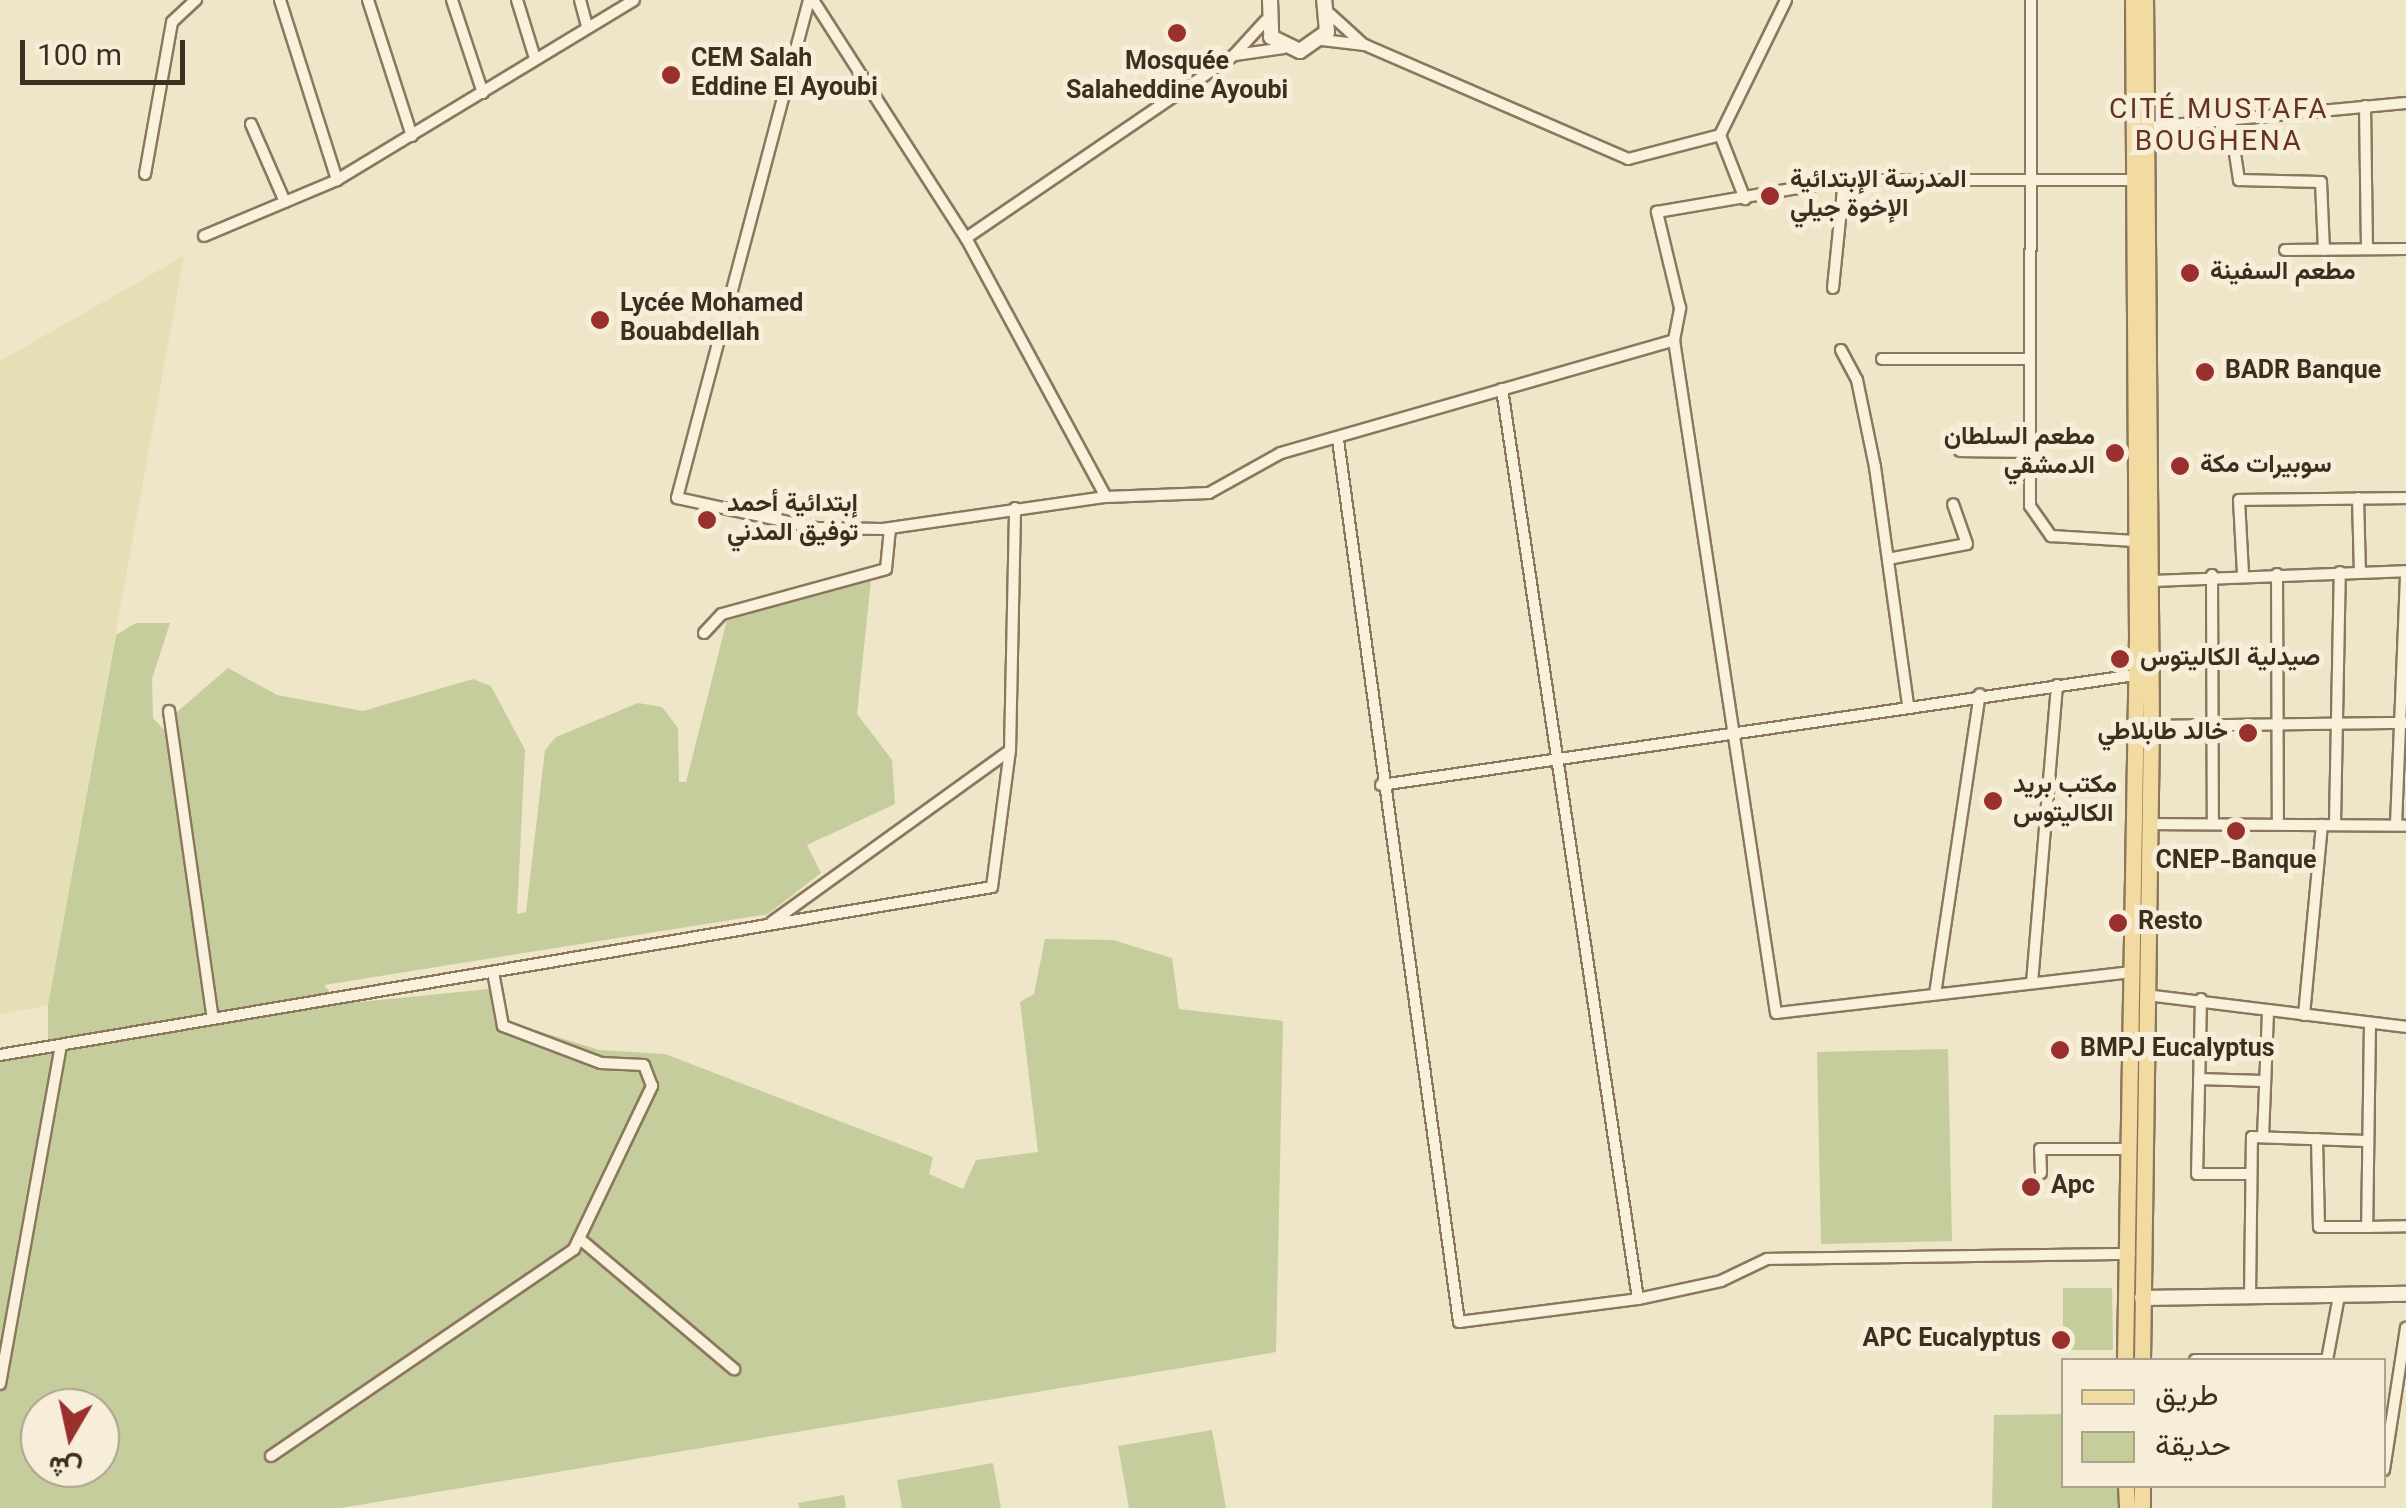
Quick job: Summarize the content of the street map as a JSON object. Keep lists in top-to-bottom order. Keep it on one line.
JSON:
{"districts":["CITÉ MUSTAFA BOUGHENA"],"places":["Mosquée Salaheddine Ayoubi","CEM Salah Eddine El Ayoubi","المدرسة الإبتدائية الإخوة جيلي","مطعم السفينة","Lycée Mohamed Bouabdellah","BADR Banque","مطعم السلطان الدمشقي","سوبيرات مكة","إبتدائية أحمد توفيق المدني","صيدلية الكاليتوس","خالد طابلاطي","مكتب بريد الكاليتوس","CNEP-Banque","Resto","BMPJ Eucalyptus","Apc","APC Eucalyptus"],"legend":["طريق","حديقة"],"scale_bar":"100 m","north":"bottom"}
